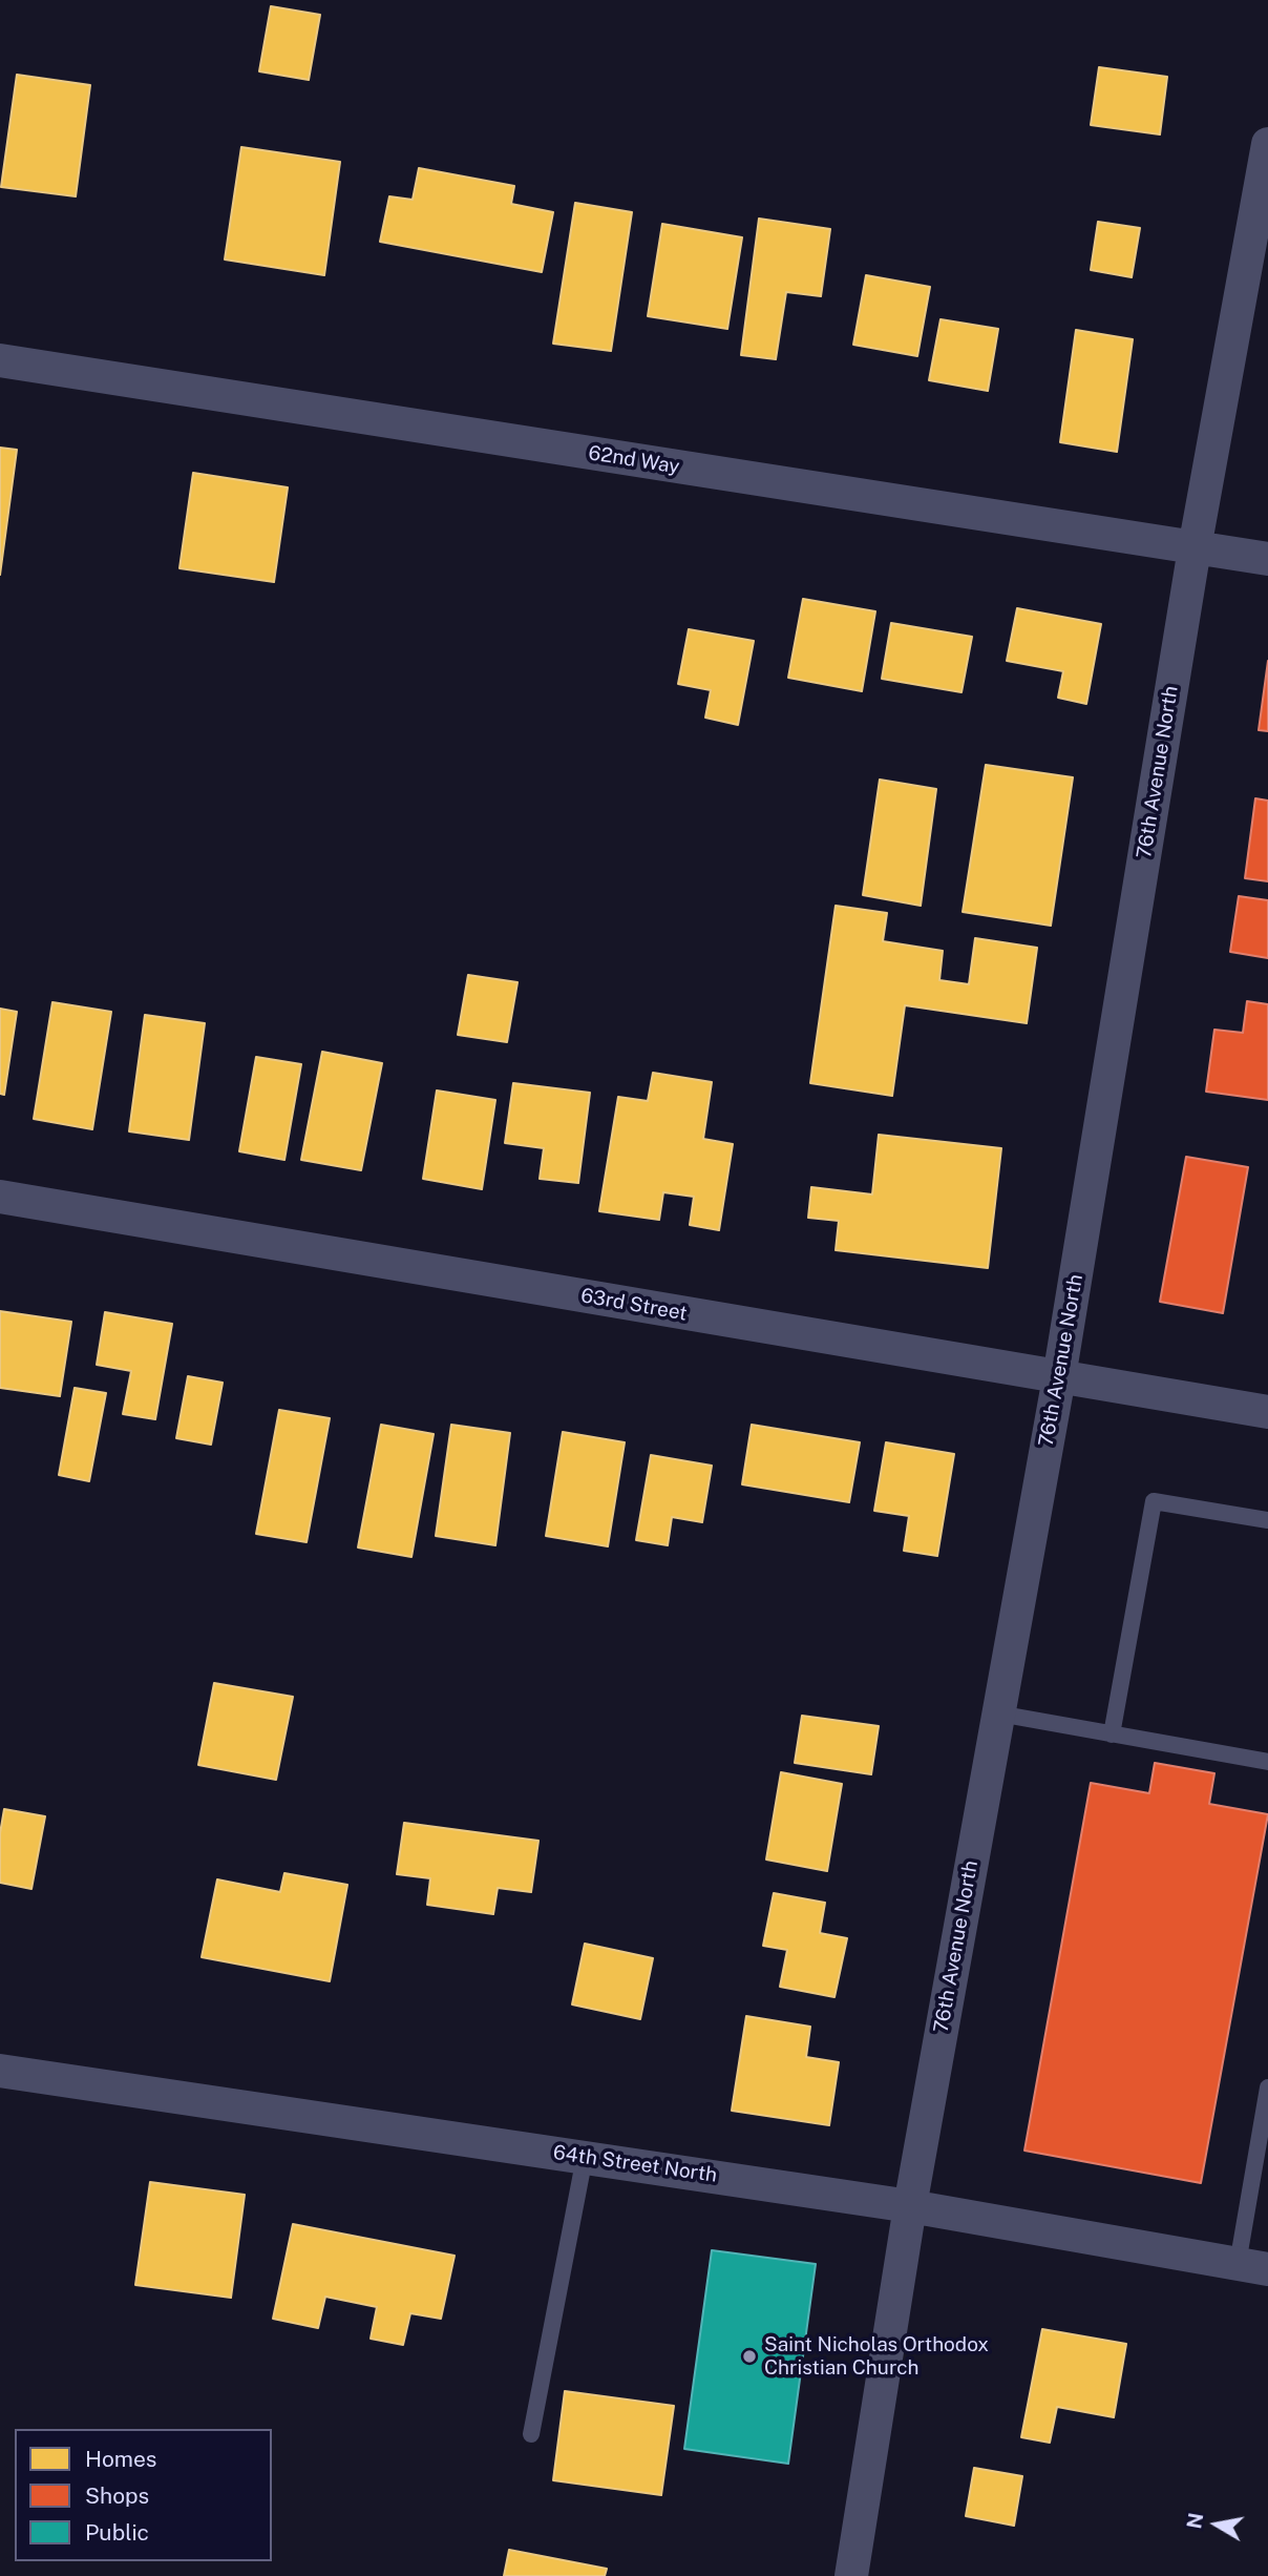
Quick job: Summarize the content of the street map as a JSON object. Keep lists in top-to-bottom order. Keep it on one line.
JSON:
{"streets":{"street":["62nd Way","76th Avenue North","63rd Street","64th Street North"]},"crossings":[["62nd Way","76th Avenue North"],["76th Avenue North","63rd Street"],["76th Avenue North","64th Street North"]],"places":["Saint Nicholas Orthodox Christian Church"],"legend":["Homes","Shops","Public"],"north":"left"}
